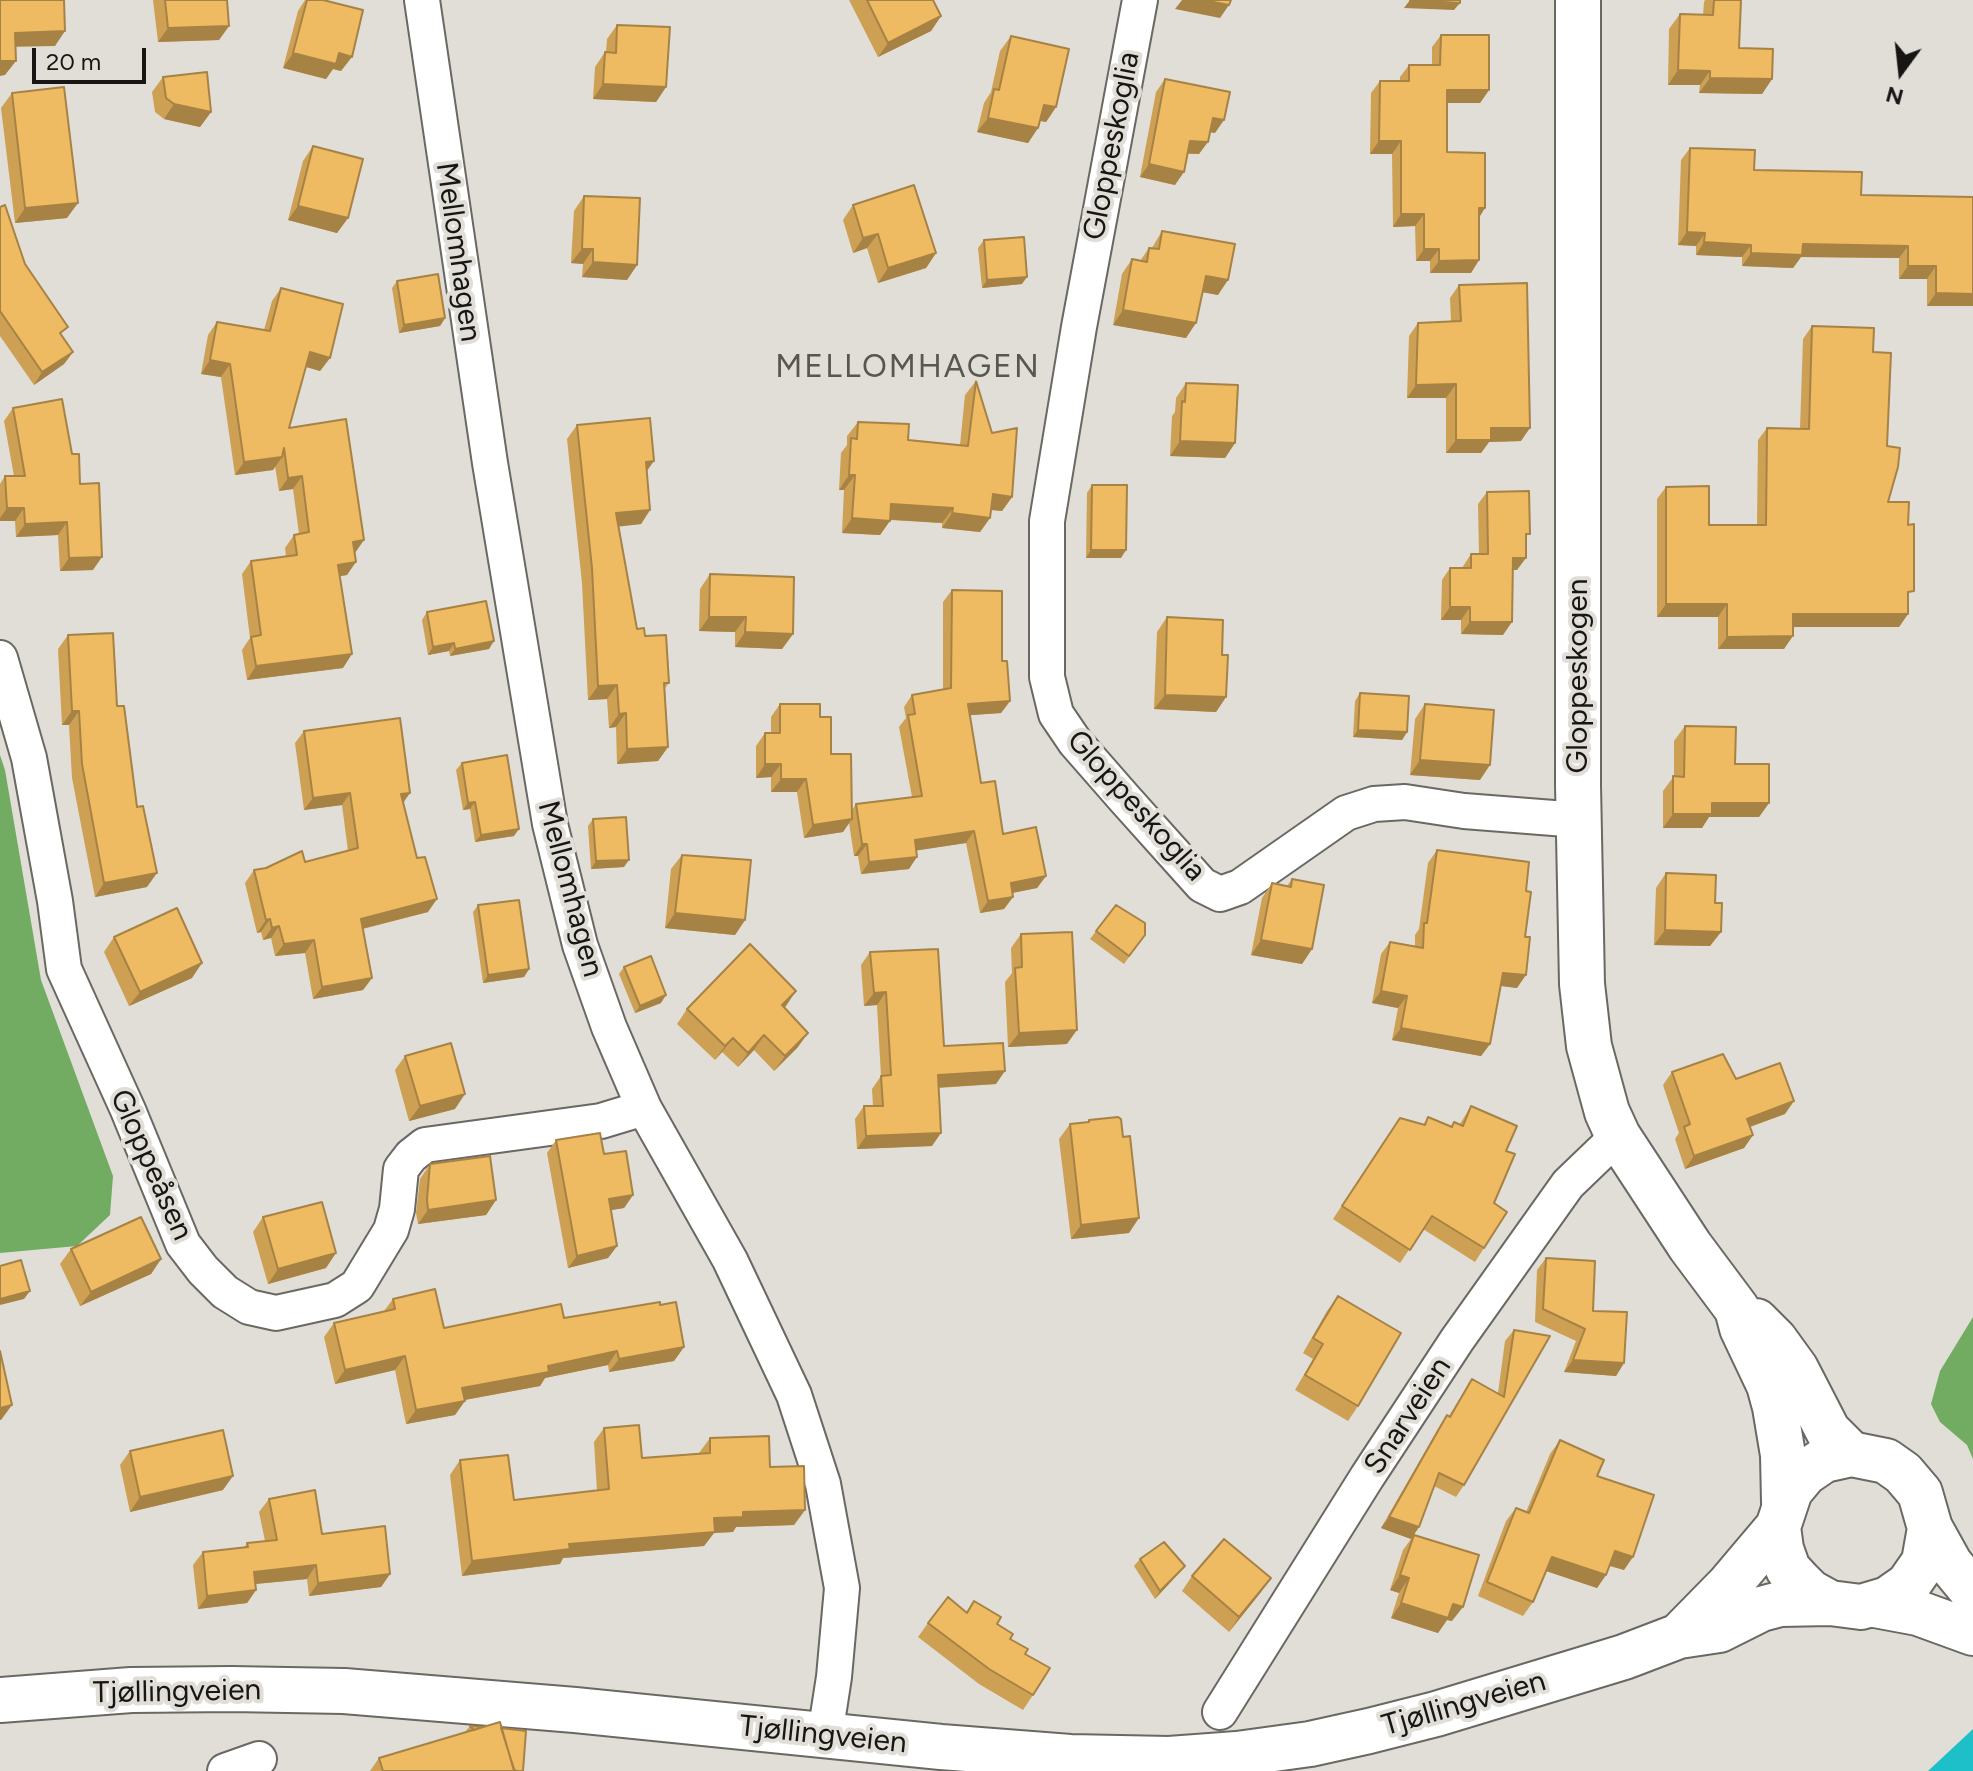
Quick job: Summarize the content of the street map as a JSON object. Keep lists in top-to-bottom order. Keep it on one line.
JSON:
{"streets":{"main road":["Gloppeskogen","Tjøllingveien"],"street":["Gloppeskoglia","Mellomhagen","Gloppeåsen","Snarveien"]},"crossings":[["Gloppeskoglia","Gloppeskogen"],["Mellomhagen","Gloppeåsen"],["Mellomhagen","Tjøllingveien"],["Gloppeskogen","Snarveien"],["Gloppeskogen","Tjøllingveien"]],"districts":["MELLOMHAGEN"],"scale_bar":"20 m","north":"bottom"}
